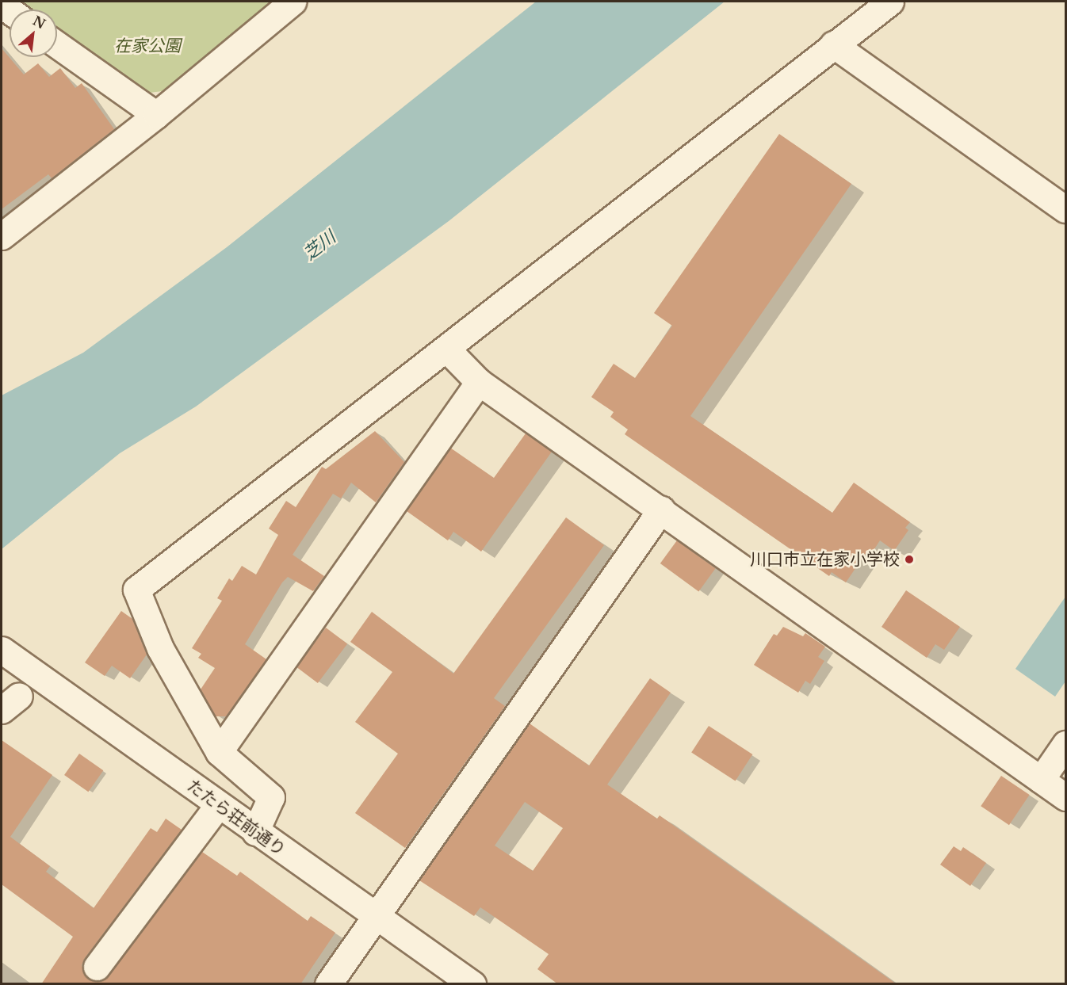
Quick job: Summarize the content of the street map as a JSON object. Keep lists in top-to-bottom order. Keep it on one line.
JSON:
{"streets":{"street":["たたら荘前通り"]},"water":["芝川"],"parks":["在家公園"],"places":["川口市立在家小学校"],"north":"top right"}
